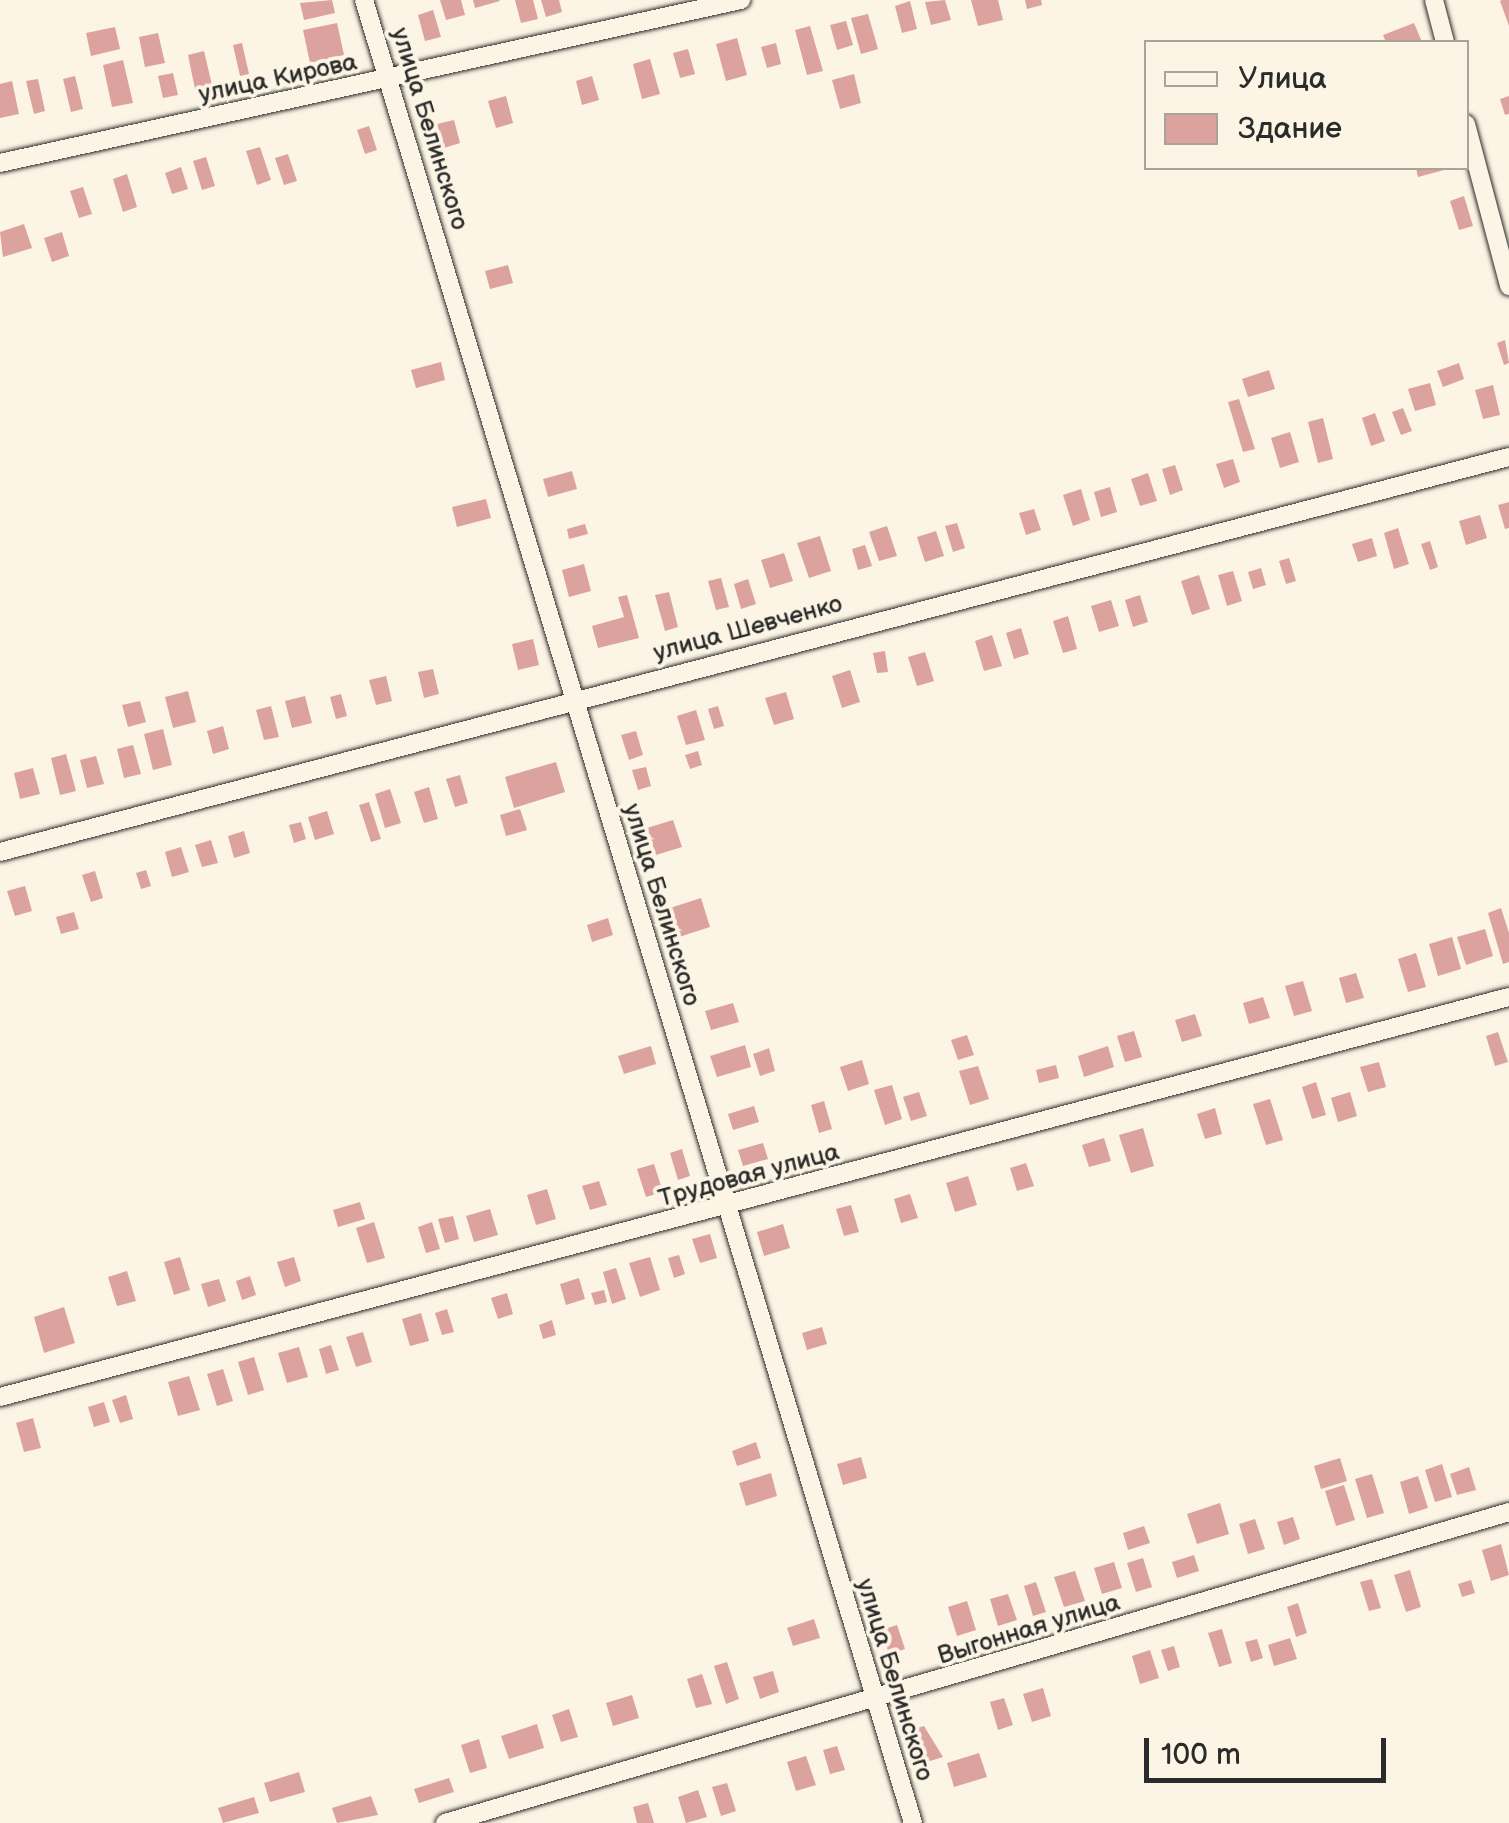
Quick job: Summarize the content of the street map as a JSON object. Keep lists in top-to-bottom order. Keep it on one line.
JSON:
{"streets":{"street":["улица Кирова","улица Белинского","улица Шевченко","Трудовая улица","Выгонная улица"]},"crossings":[["улица Кирова","улица Белинского"],["улица Белинского","улица Шевченко"],["улица Белинского","Трудовая улица"],["улица Белинского","Выгонная улица"]],"legend":["Улица","Здание"],"scale_bar":"100 m"}
